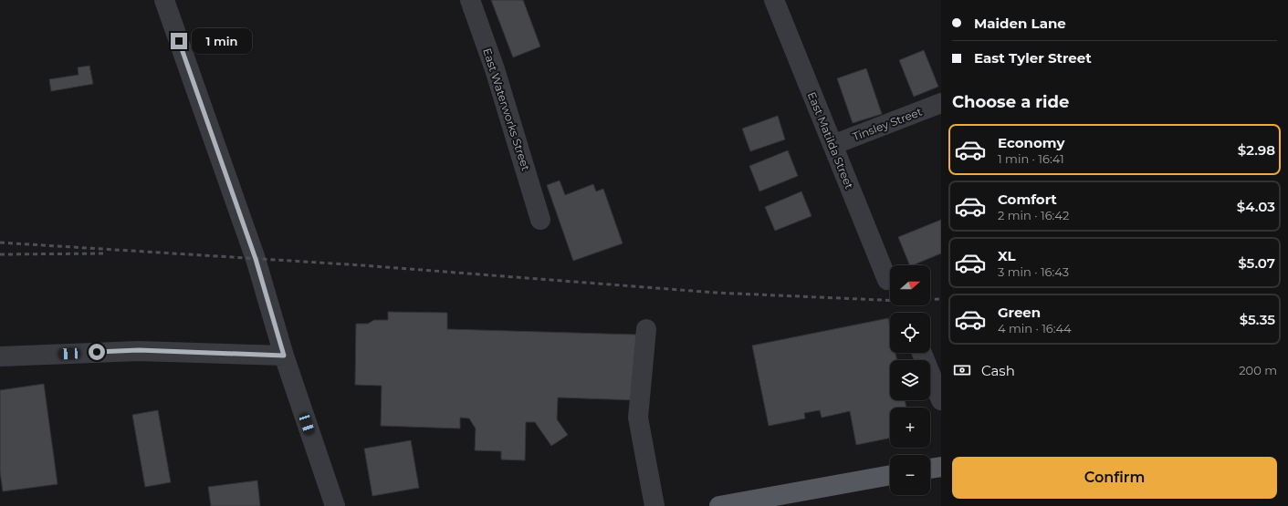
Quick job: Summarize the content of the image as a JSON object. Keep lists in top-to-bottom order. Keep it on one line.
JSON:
{"streets":{"street":["East Waterworks Street","Tinsley Street","East Matilda Street"]},"crossings":[["Tinsley Street","East Matilda Street"]],"north":"right","page":{"banner":["Maiden Lane","East Tyler Street"],"bubble":"1 min","heading":"Choose a ride","list":[{"name":"Economy","note":"1 min · 16:41","value":"$2.98"},{"name":"Comfort","note":"2 min · 16:42","value":"$4.03"},{"name":"XL","note":"3 min · 16:43","value":"$5.07"},{"name":"Green","note":"4 min · 16:44","value":"$5.35"}],"map_buttons":["+","−"],"pay":["Cash","200 m"],"buttons":"Confirm"}}
